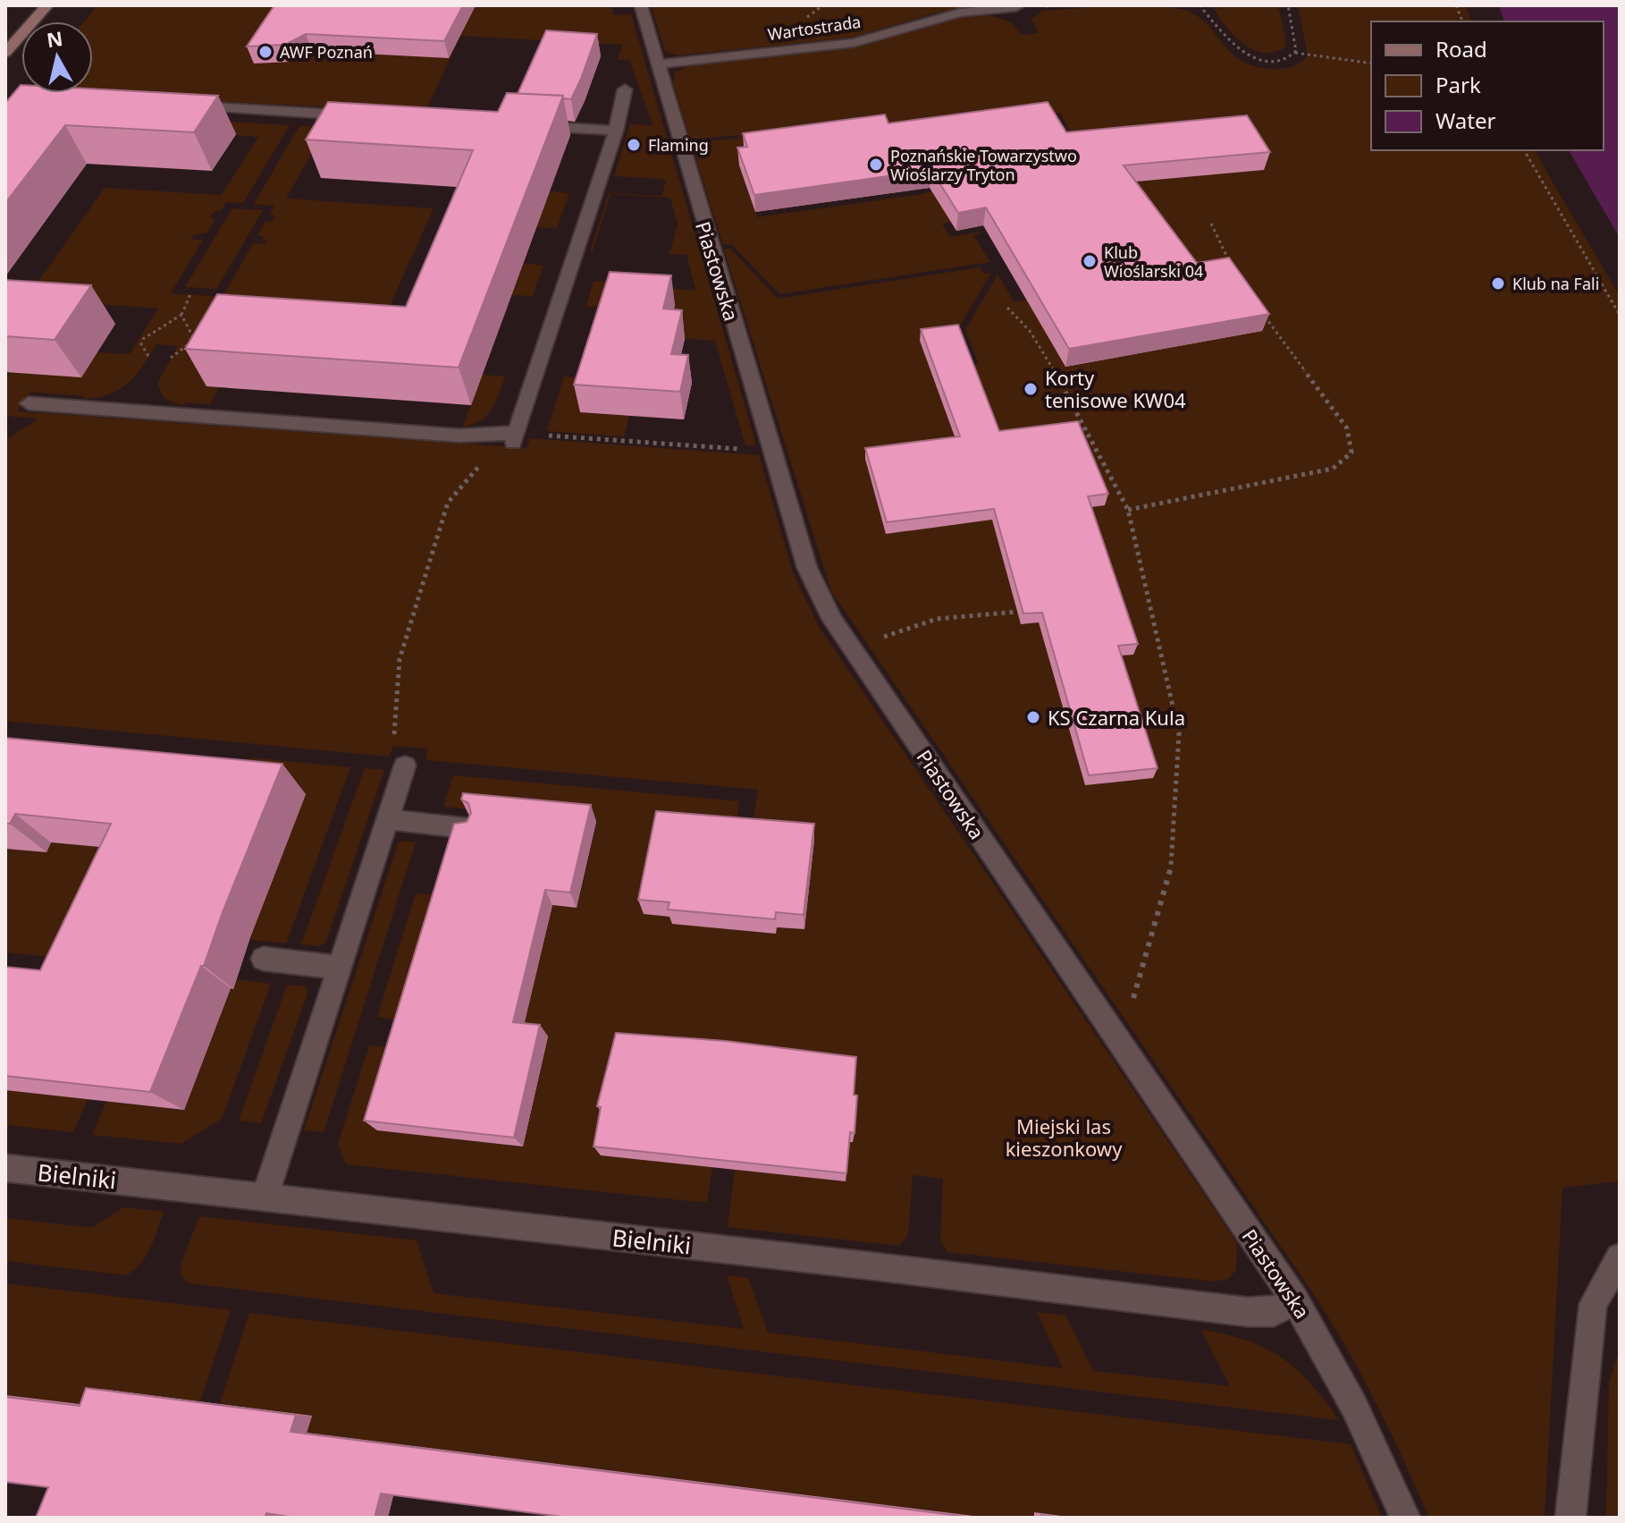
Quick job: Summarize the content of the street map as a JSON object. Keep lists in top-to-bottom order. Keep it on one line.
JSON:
{"streets":{"street":["Wartostrada","Piastowska","Bielniki"]},"crossings":[["Wartostrada","Piastowska"],["Piastowska","Bielniki"]],"parks":["Miejski las kieszonkowy"],"places":["AWF Poznań","Flaming","Poznańskie Towarzystwo Wioślarzy Tryton","Klub Wioślarski 04","Klub na Fali","Korty tenisowe KW04","KS Czarna Kula"],"legend":["Road","Park","Water"],"north":"top"}
